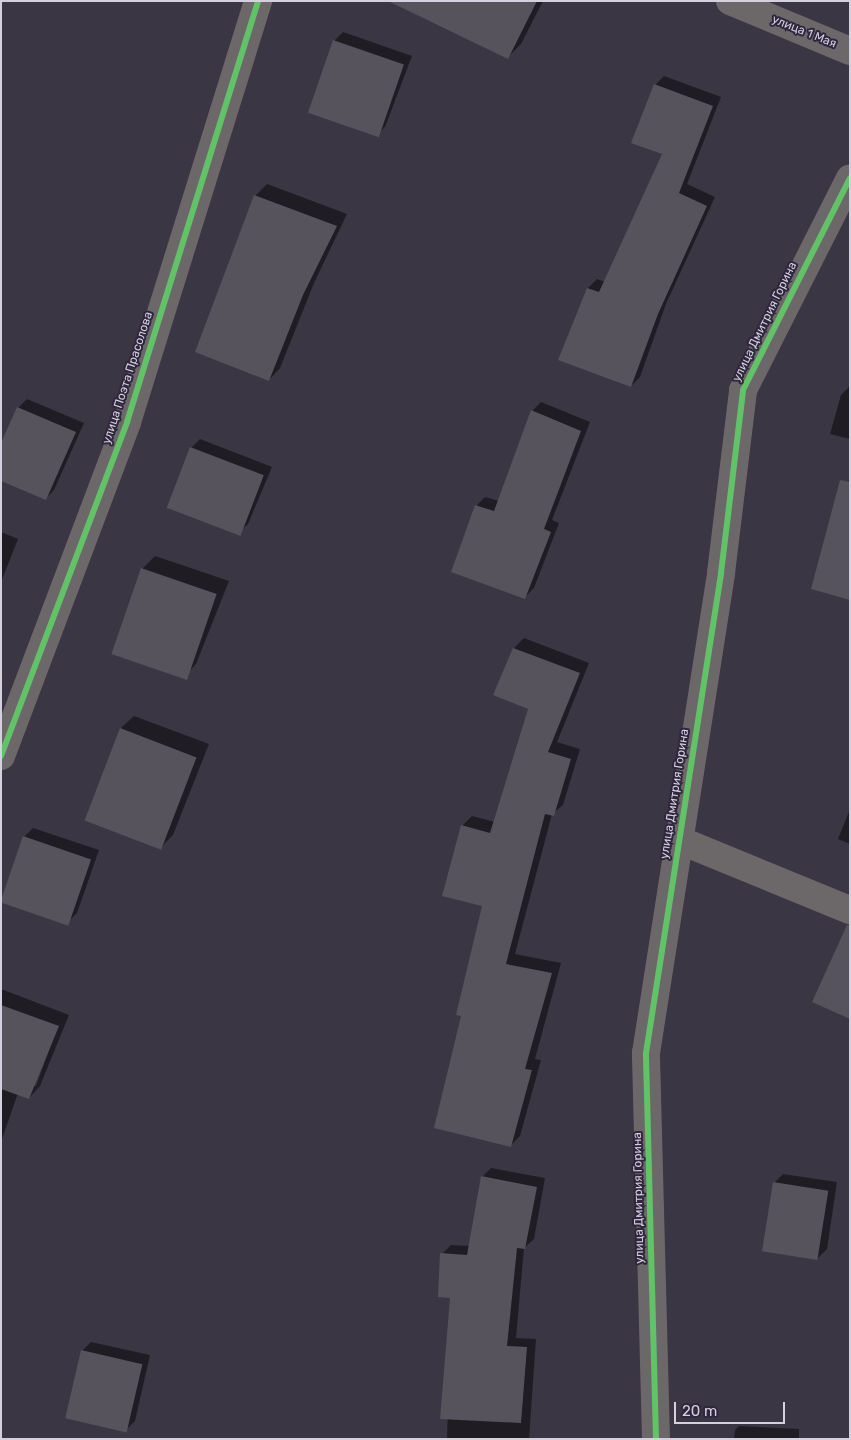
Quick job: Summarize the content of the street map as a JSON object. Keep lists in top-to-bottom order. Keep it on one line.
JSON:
{"streets":{"street":["улица 1 Мая","улица Дмитрия Горина","улица Поэта Прасолова"]},"scale_bar":"20 m"}
